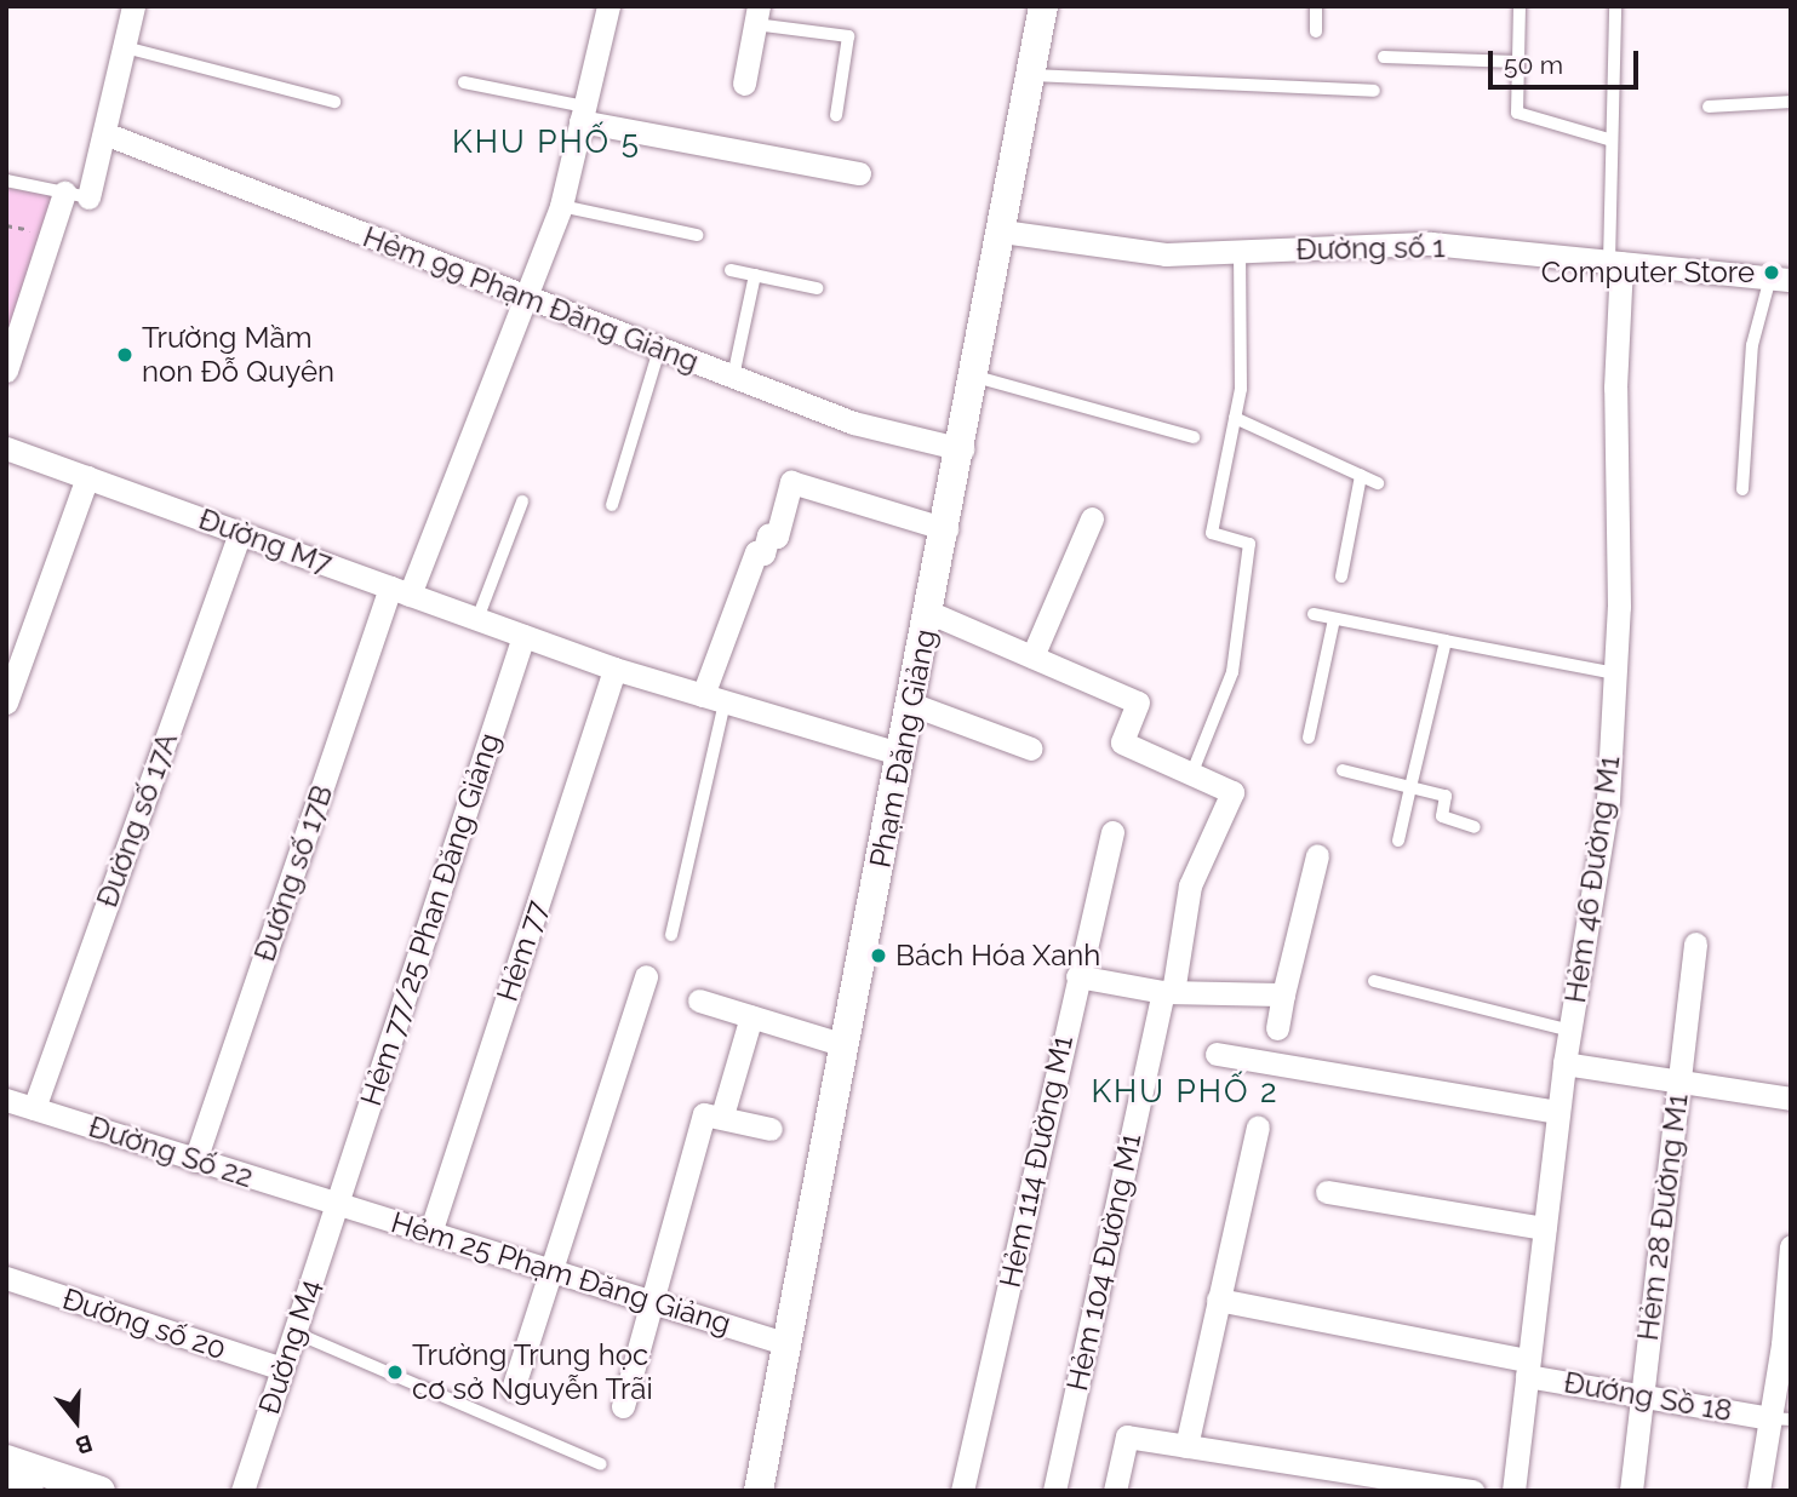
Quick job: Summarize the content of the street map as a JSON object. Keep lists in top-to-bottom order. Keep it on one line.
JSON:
{"streets":{"street":["Đường số 1","Hẻm 99 Phạm Đăng Giảng","Đường M7","Phạm Đăng Giảng","Đường số 17A","Đường số 17B","Hẻm 46 Đường M1","Hẻm 77/25 Phan Đăng Giảng","Hẻm 77","Đường Số 22","Hẻm 114 Đường M1","Hẻm 28 Đường M1","Hẻm 104 Đường M1","Hẻm 25 Phạm Đăng Giảng","Đường số 20","Đường M4","Đướng Sồ 18"]},"crossings":[["Đường số 1","Phạm Đăng Giảng"],["Đường số 1","Hẻm 46 Đường M1"],["Hẻm 99 Phạm Đăng Giảng","Phạm Đăng Giảng"],["Hẻm 99 Phạm Đăng Giảng","Đường số 17B"],["Đường M7","Phạm Đăng Giảng"],["Đường M7","Đường số 17A"],["Đường M7","Đường số 17B"],["Đường M7","Hẻm 77/25 Phan Đăng Giảng"],["Đường M7","Hẻm 77"],["Phạm Đăng Giảng","Hẻm 25 Phạm Đăng Giảng"],["Đường số 17A","Đường Số 22"],["Đường số 17B","Đường Số 22"],["Hẻm 46 Đường M1","Đướng Sồ 18"],["Hẻm 77/25 Phan Đăng Giảng","Đường Số 22"],["Hẻm 77/25 Phan Đăng Giảng","Hẻm 25 Phạm Đăng Giảng"],["Hẻm 77/25 Phan Đăng Giảng","Đường M4"],["Hẻm 77","Hẻm 25 Phạm Đăng Giảng"],["Đường Số 22","Hẻm 25 Phạm Đăng Giảng"],["Đường Số 22","Đường M4"],["Hẻm 28 Đường M1","Đướng Sồ 18"],["Hẻm 25 Phạm Đăng Giảng","Đường M4"],["Đường số 20","Đường M4"]],"districts":["KHU PHỐ 5","KHU PHỐ 2"],"places":["Computer Store","Trường Mầm non Đỗ Quyên","Bách Hóa Xanh","Trường Trung học cơ sở Nguyễn Trãi"],"scale_bar":"50 m","north":"bottom"}
